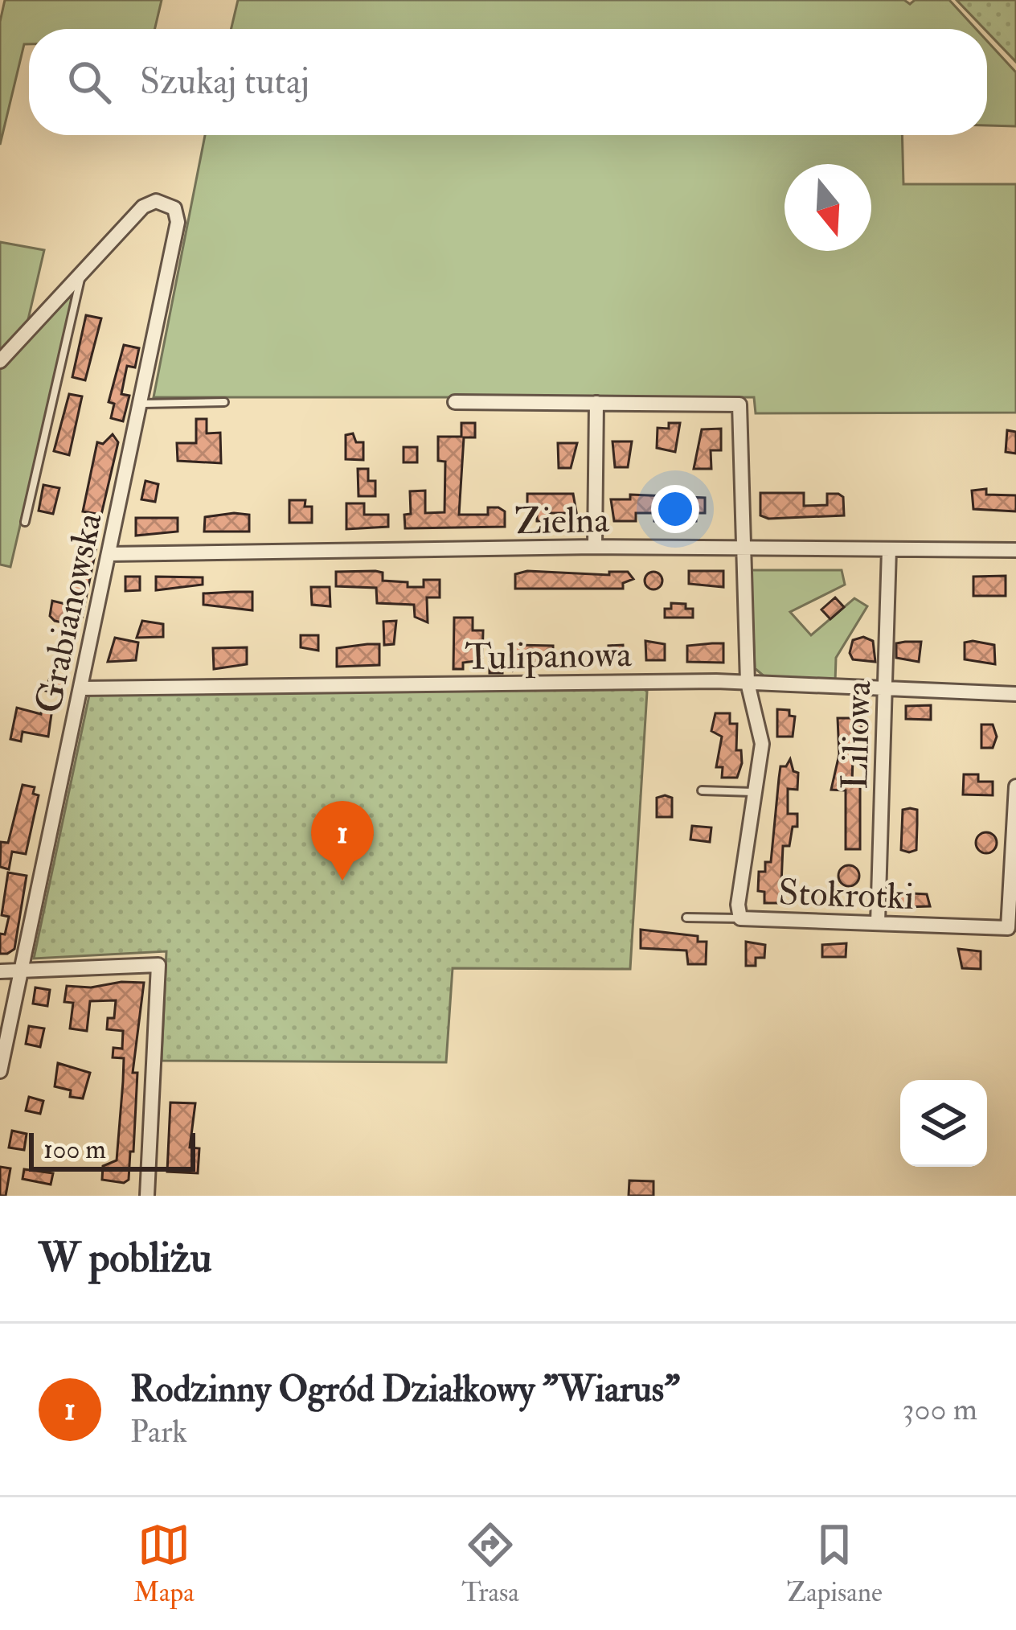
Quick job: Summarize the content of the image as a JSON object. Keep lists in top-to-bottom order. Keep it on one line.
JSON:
{"streets":{"street":["Zielna","Grabianowska","Tulipanowa","Liliowa","Stokrotki"]},"crossings":[["Zielna","Grabianowska"],["Zielna","Liliowa"],["Zielna","Stokrotki"],["Grabianowska","Tulipanowa"],["Tulipanowa","Liliowa"],["Tulipanowa","Stokrotki"],["Liliowa","Stokrotki"]],"scale_bar":"100 m","north":"bottom","page":{"search":"Szukaj tutaj","pins":"1","scale":"100 m","heading":"W pobliżu","list":[{"mark":"1","name":"Rodzinny Ogród Działkowy \"Wiarus\"","note":"Park","value":"300 m"}],"nav":["Mapa","Trasa","Zapisane"]}}
